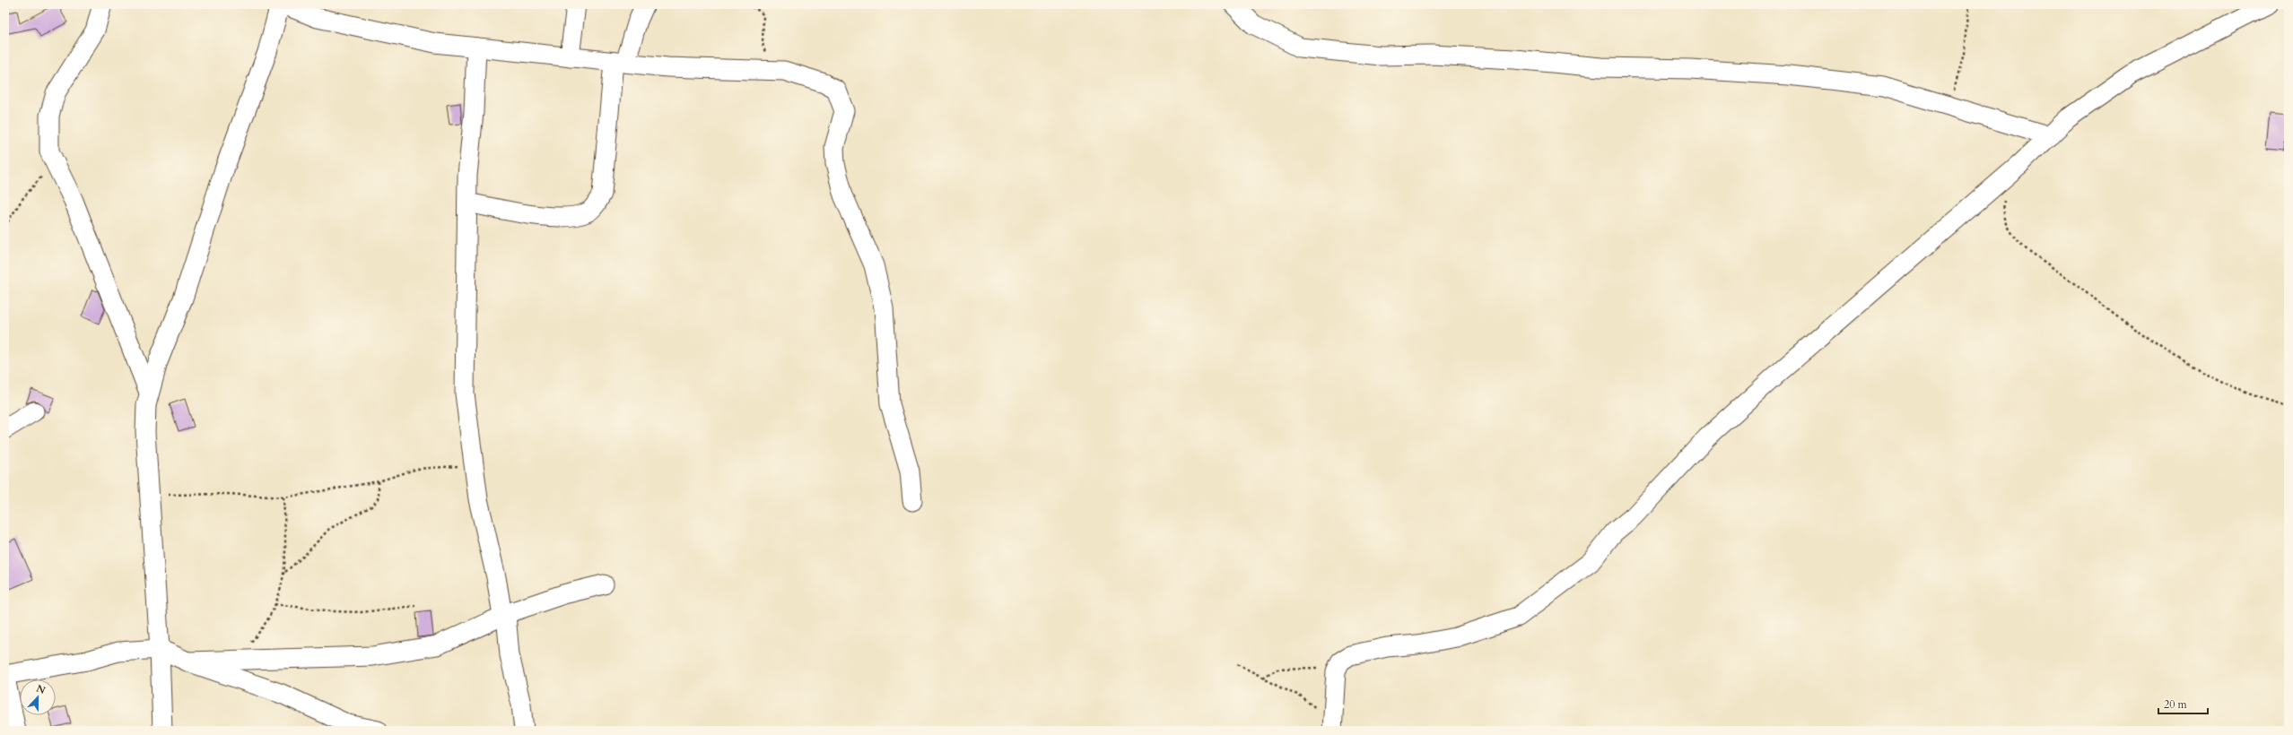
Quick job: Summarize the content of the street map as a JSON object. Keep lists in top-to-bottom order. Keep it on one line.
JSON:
{"scale_bar":"20 m","north":"top"}
